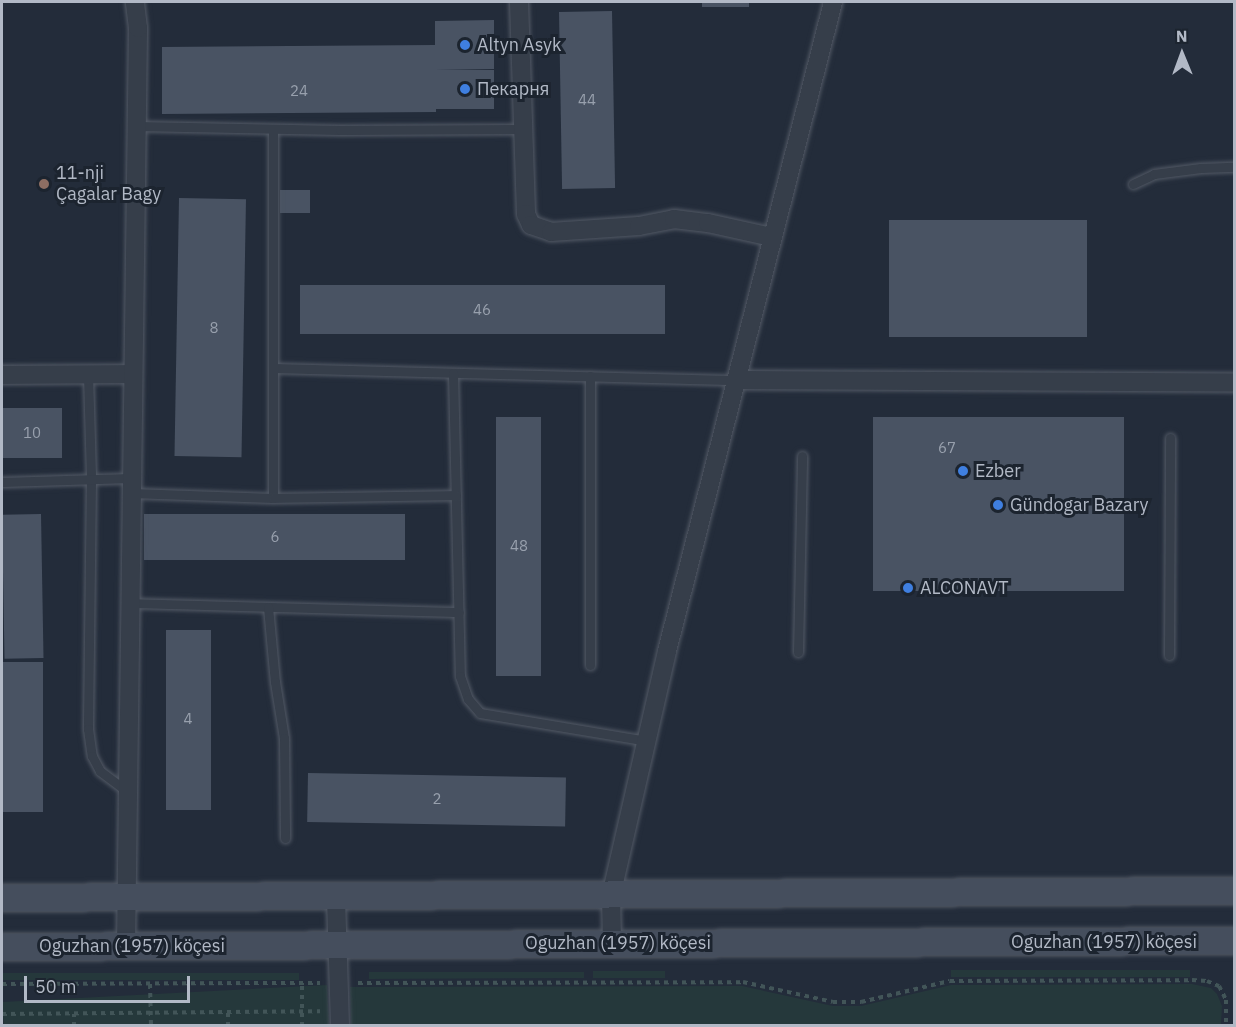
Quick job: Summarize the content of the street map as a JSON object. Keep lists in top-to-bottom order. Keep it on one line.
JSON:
{"streets":{"main road":["Oguzhan (1957) köçesi"]},"places":["Altyn Asyk","Пекарня","11-nji Çagalar Bagy","Ezber","Gündogar Bazary","ALCONAVT"],"house_numbers":["24","44","46","8","10","67","6","48","4","2"],"scale_bar":"50 m","north":"top"}
